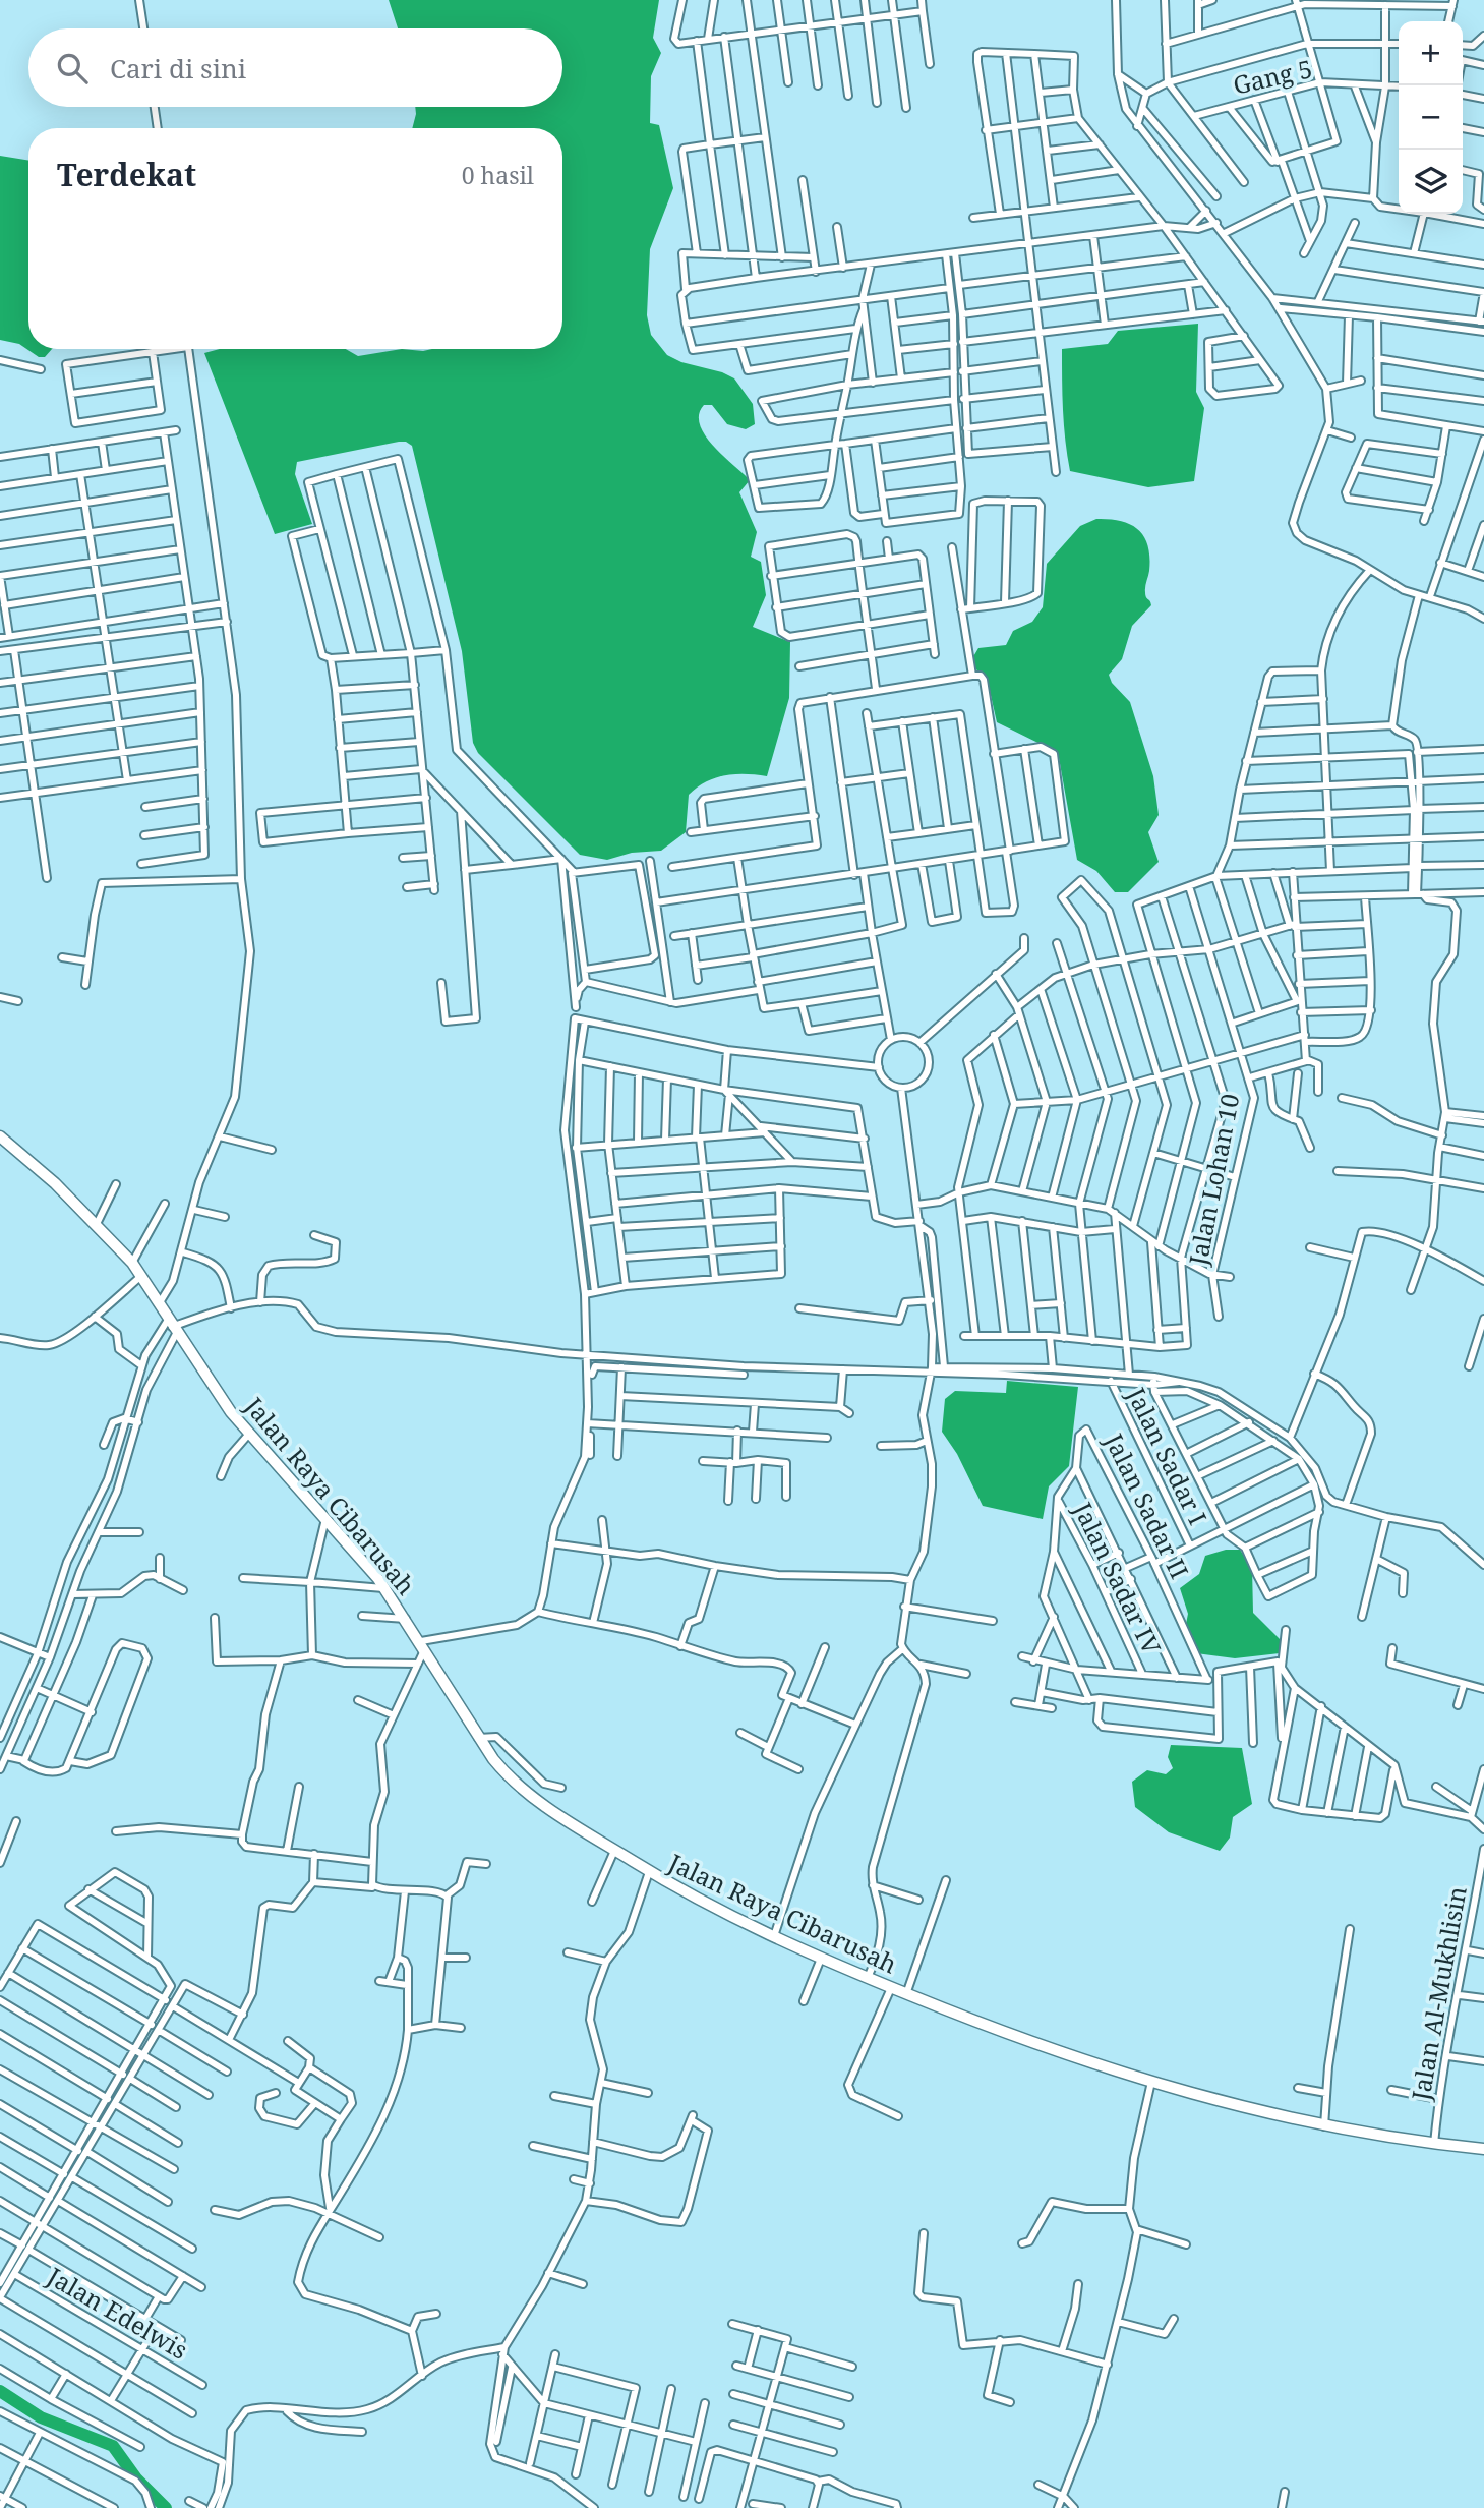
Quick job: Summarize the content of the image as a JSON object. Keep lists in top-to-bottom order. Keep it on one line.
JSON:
{"streets":{"main road":["Jalan Raya Cibarusah"],"street":["Gang 5","Jalan Lohan 10","Jalan Sadar I","Jalan Sadar II","Jalan Sadar IV","Jalan Al-Mukhlisin","Jalan Edelwis"]},"crossings":[["Jalan Raya Cibarusah","Jalan Al-Mukhlisin"],["Jalan Sadar II","Jalan Sadar IV"]],"page":{"map_buttons":["+","−"],"search":"Cari di sini","heading":["Terdekat","0 hasil"]}}
